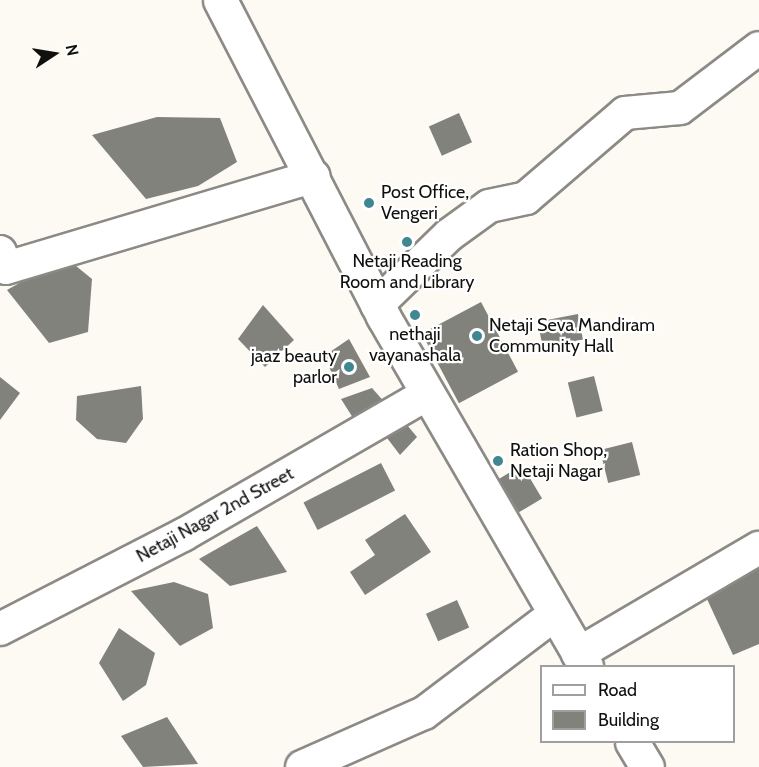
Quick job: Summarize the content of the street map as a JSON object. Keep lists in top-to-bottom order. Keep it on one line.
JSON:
{"streets":{"street":["Netaji Nagar 2nd Street"]},"places":["Post Office, Vengeri","Netaji Reading Room and Library","nethaji vayanashala","Netaji Seva Mandiram Community Hall","jaaz beauty parlor","Ration Shop, Netaji Nagar"],"legend":["Road","Building"],"north":"right"}
